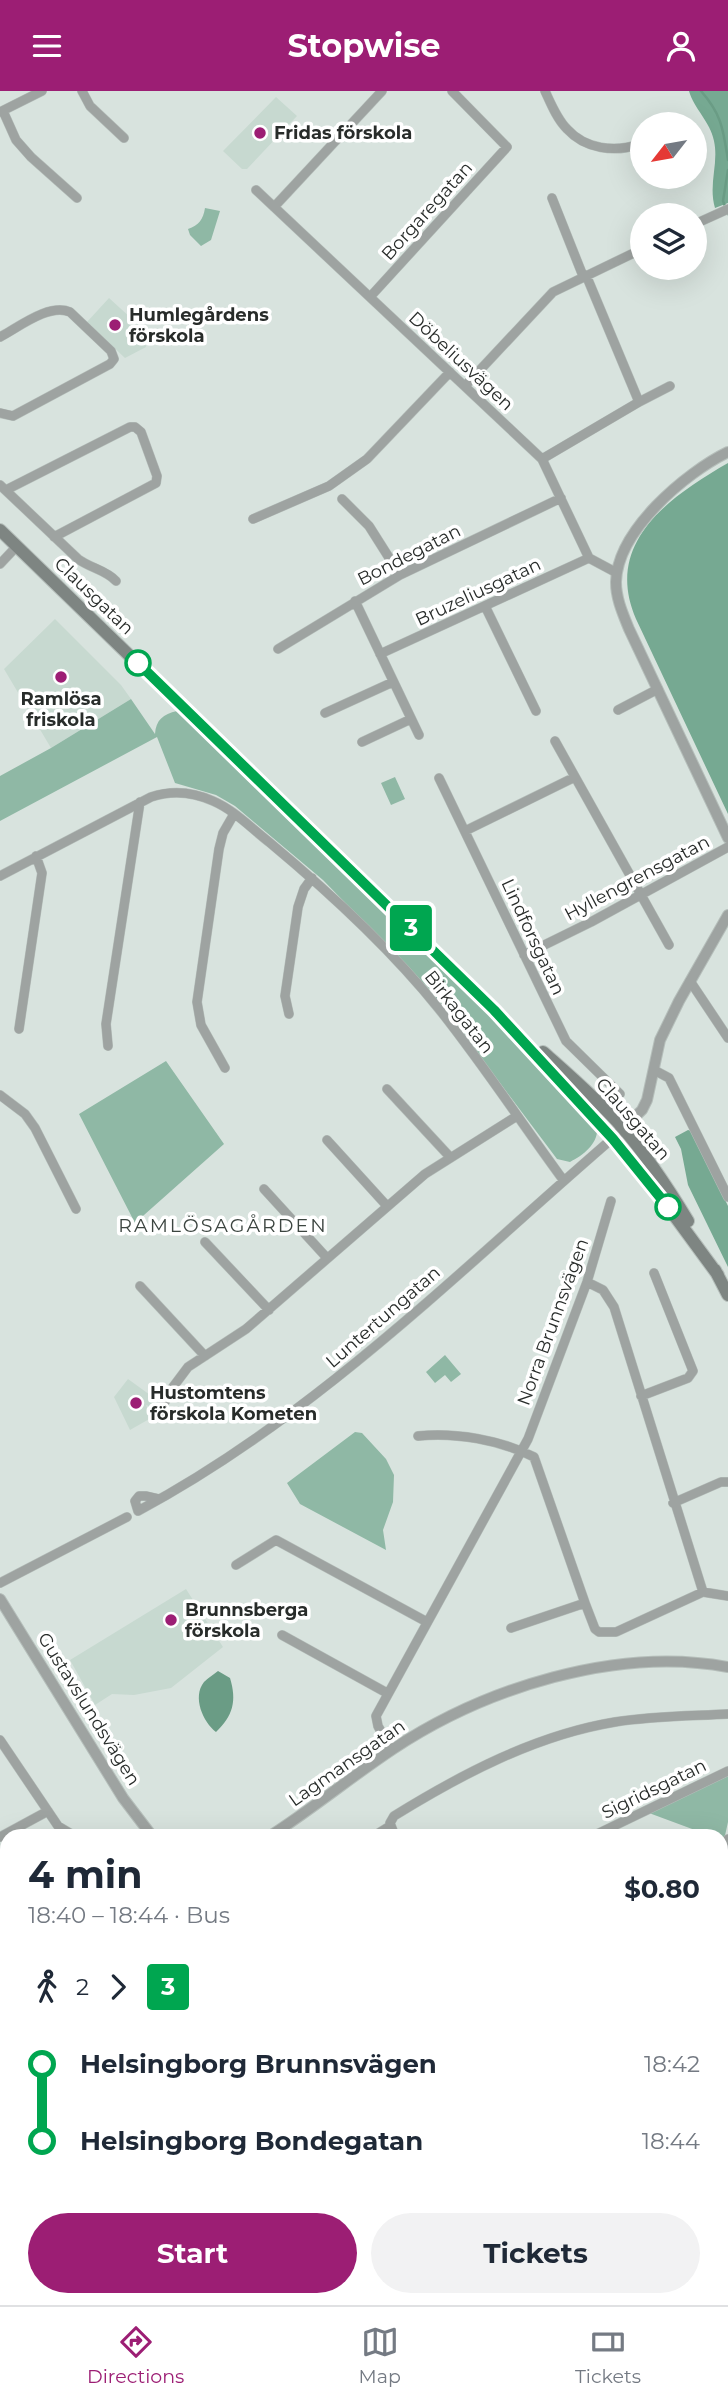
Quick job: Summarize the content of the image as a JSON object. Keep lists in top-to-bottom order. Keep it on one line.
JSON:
{"streets":{"main road":["Clausgatan"],"street":["Borgaregatan","Döbeliusvägen","Bondegatan","Bruzeliusgatan","Hyllengrensgatan","Lindforsgatan","Birkagatan","Luntertungatan","Norra Brunnsvägen","Gustavslundsvägen","Lagmansgatan","Sigridsgatan"]},"crossings":[["Borgaregatan","Döbeliusvägen"],["Döbeliusvägen","Bondegatan"],["Döbeliusvägen","Bruzeliusgatan"],["Clausgatan","Luntertungatan"],["Hyllengrensgatan","Lindforsgatan"],["Birkagatan","Luntertungatan"],["Norra Brunnsvägen","Lagmansgatan"]],"districts":["RAMLÖSAGÅRDEN"],"places":["Fridas förskola","Humlegårdens förskola","Ramlösa friskola","Hustomtens förskola Kometen","Brunnsberga förskola"],"lines":["bus line 3"],"north":"bottom left","page":{"header":"Stopwise","on_map":"3","heading":["4 min","18:40 – 18:44 · Bus","$0.80"],"legs":["2","3"],"list":[{"name":"Helsingborg Brunnsvägen","value":"18:42"},{"name":"Helsingborg Bondegatan","value":"18:44"}],"buttons":["Start","Tickets"],"tabs":["Directions","Map","Tickets"]}}
